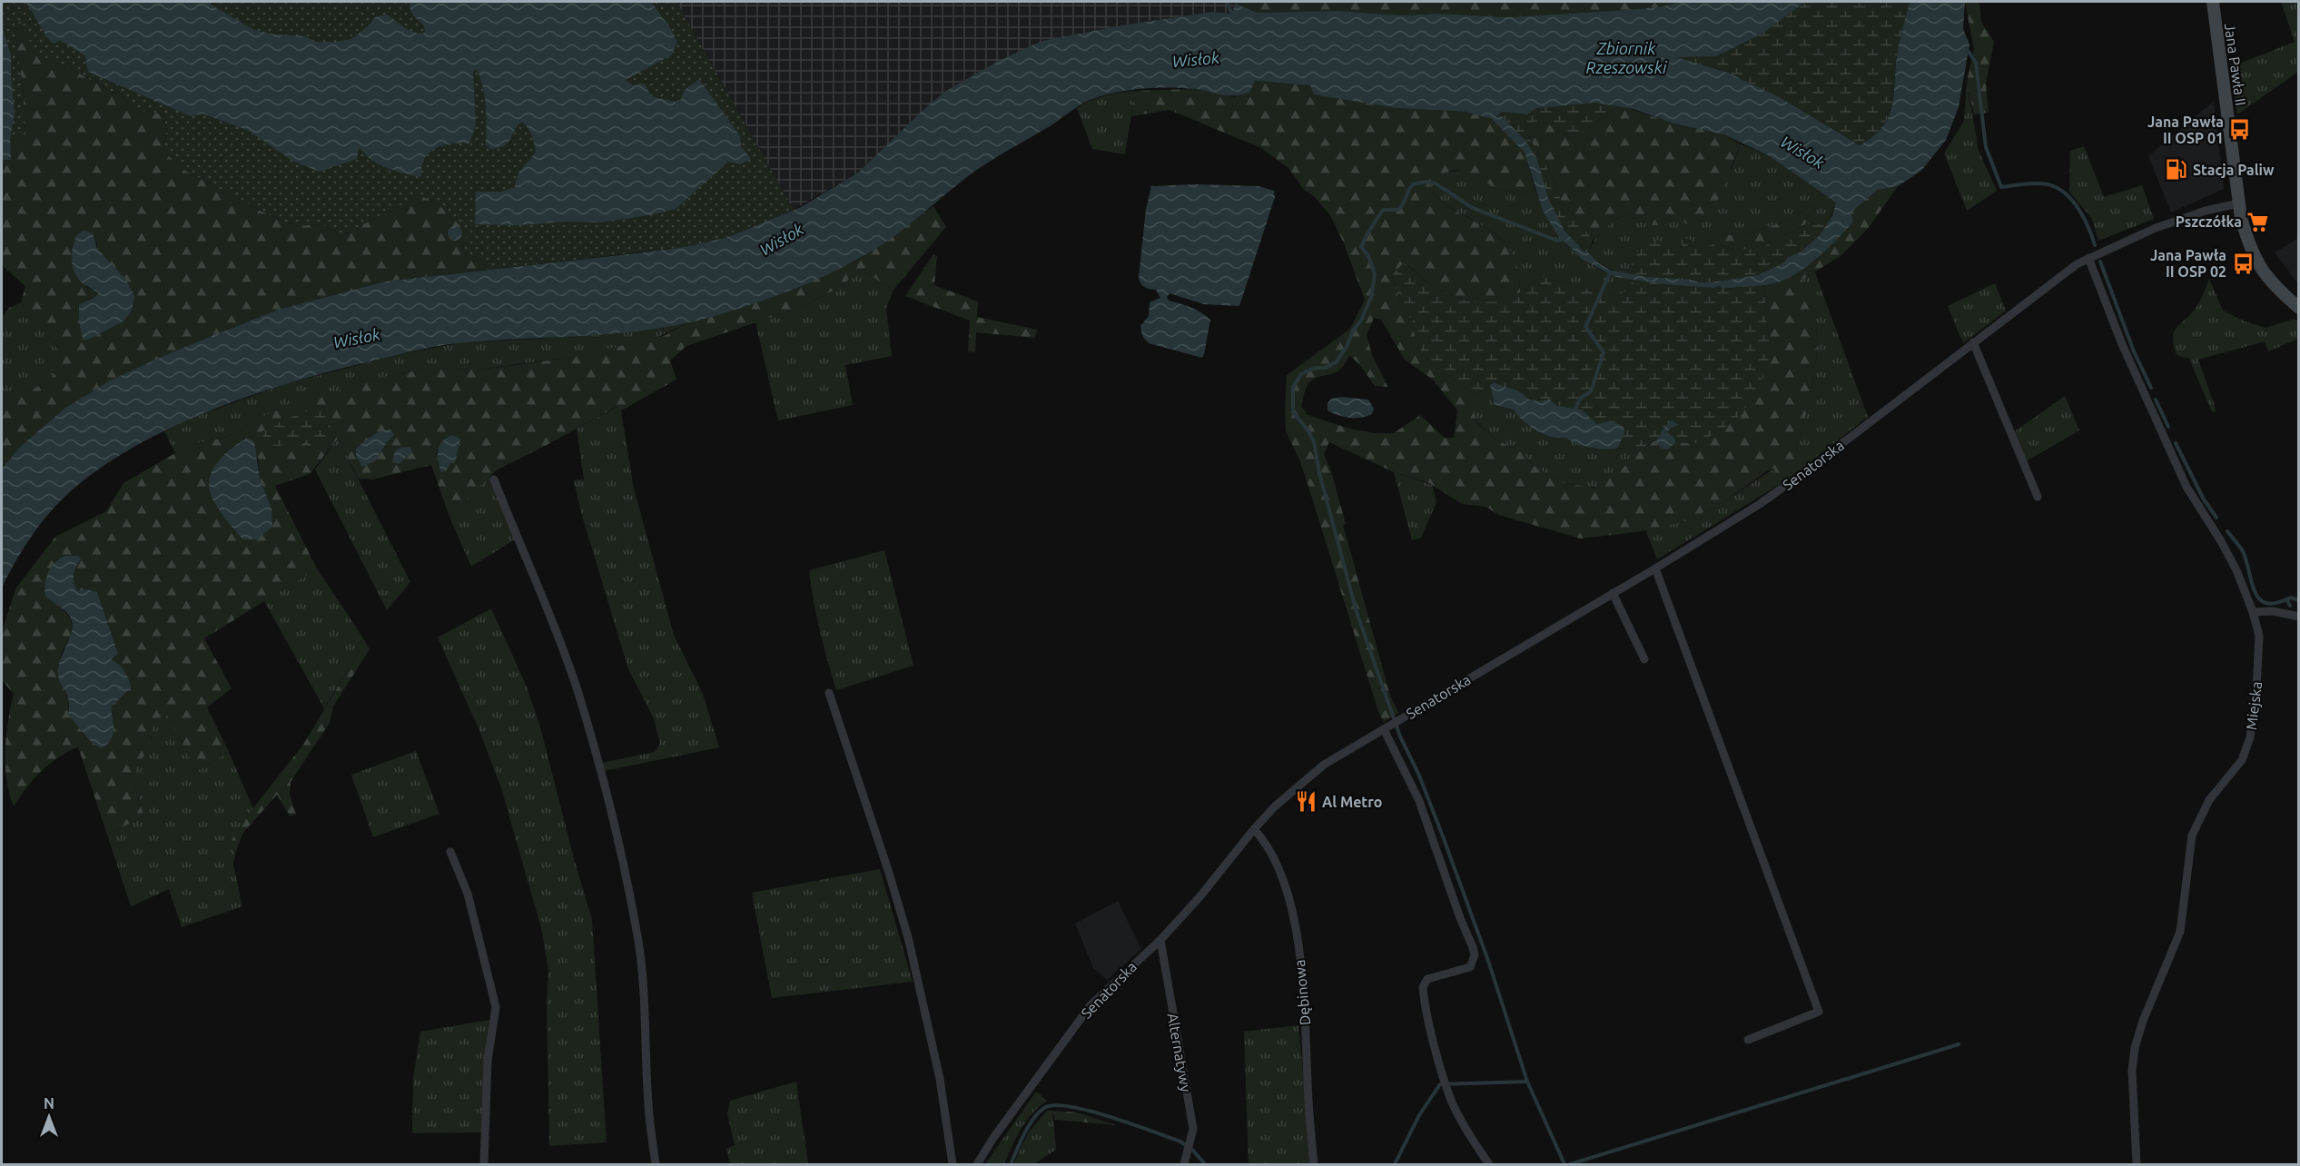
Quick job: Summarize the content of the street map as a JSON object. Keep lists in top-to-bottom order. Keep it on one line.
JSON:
{"streets":{"street":["Jana Pawła II","Senatorska","Miejska","Dębinowa","Alternatywy"]},"crossings":[["Jana Pawła II","Senatorska"],["Senatorska","Miejska"],["Senatorska","Dębinowa"],["Senatorska","Alternatywy"]],"water":["Zbiornik Rzeszowski","Wisłok"],"places":{"bus stop":["Jana Pawła II OSP 01","Jana Pawła II OSP 02"],"fuel station":["Stacja Paliw"],"supermarket":["Pszczółka"],"restaurant":["Al Metro"]},"north":"top"}
